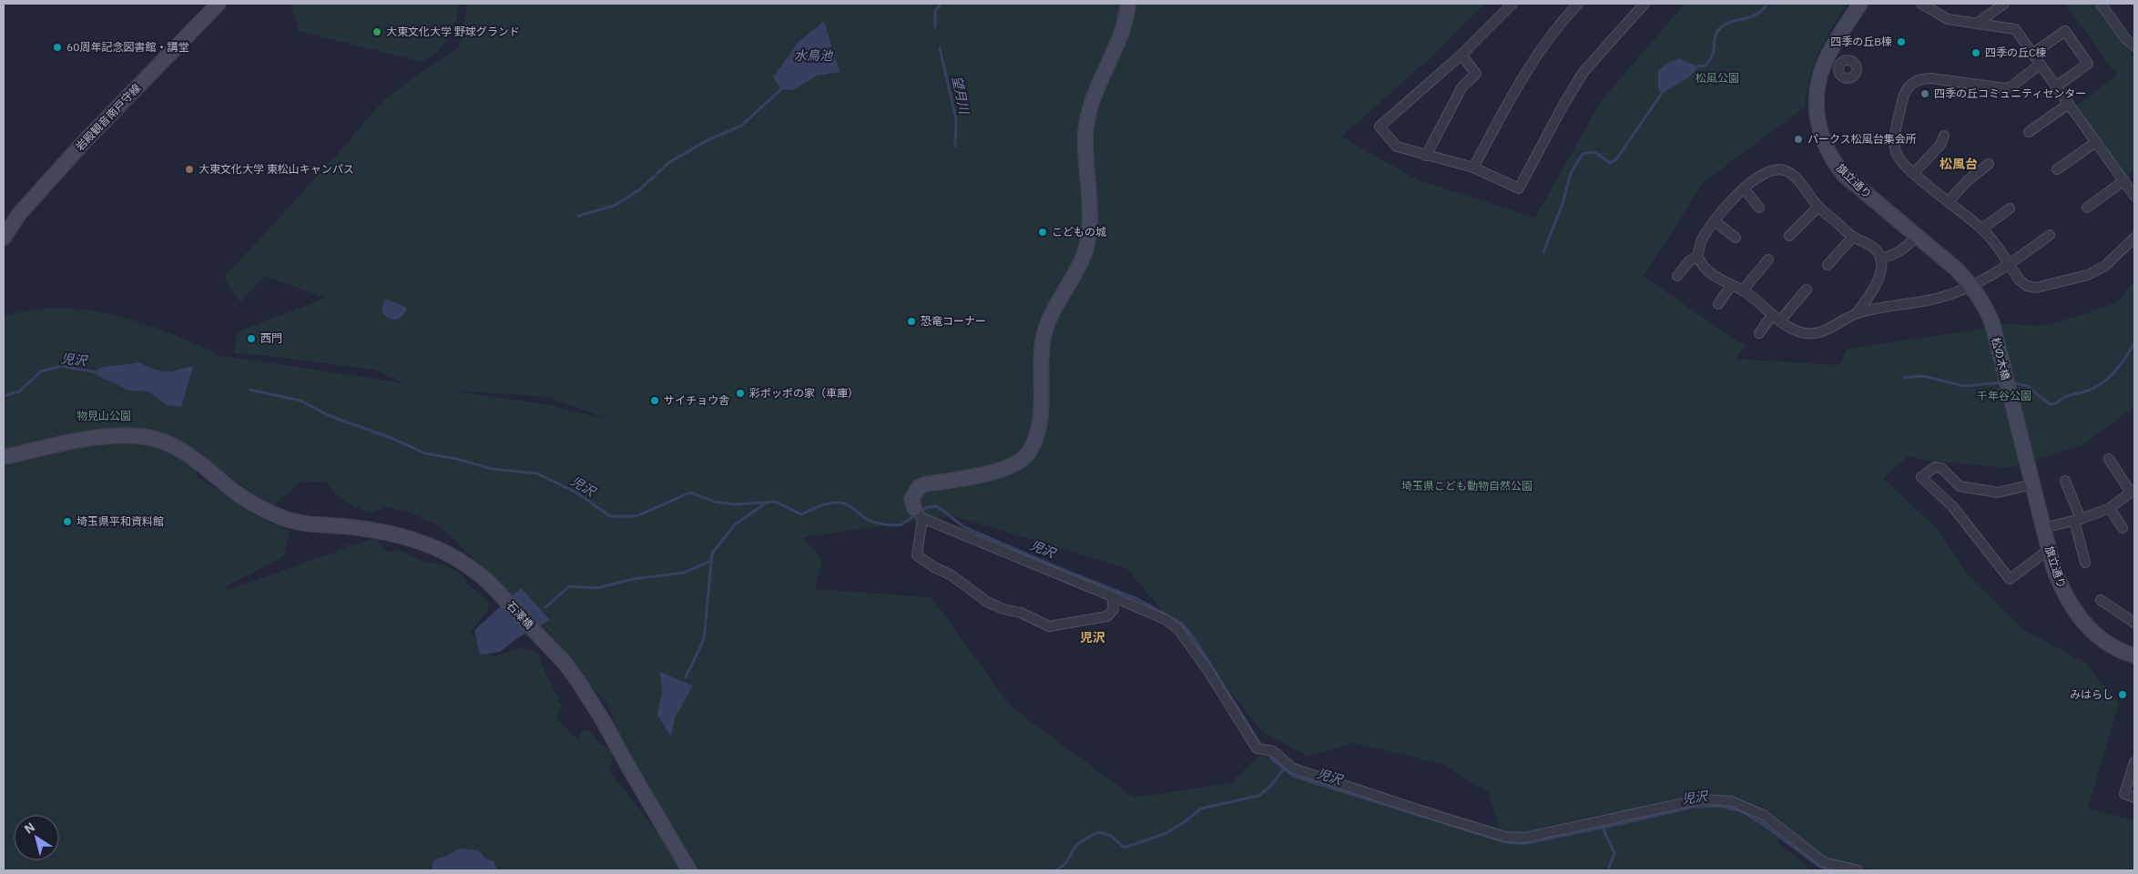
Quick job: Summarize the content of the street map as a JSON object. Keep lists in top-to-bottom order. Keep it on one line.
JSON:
{"streets":{"street":["岩殿観音南戸守線","旗立通り","松の木橋","石澤橋"]},"crossings":[["旗立通り","松の木橋"]],"districts":["松風台","児沢"],"water":["水鳥池","望月川","児沢"],"parks":["松風公園","千年谷公園","物見山公園","埼玉県こども動物自然公園"],"places":["大東文化大学 野球グランド","四季の丘B棟","60周年記念図書館・講堂","四季の丘C棟","四季の丘コミュニティセンター","パークス松風台集会所","大東文化大学 東松山キャンパス","こどもの城","恐竜コーナー","西門","彩ポッポの家（車庫）","サイチョウ舎","埼玉県平和資料館","みはらし"],"north":"top left"}
